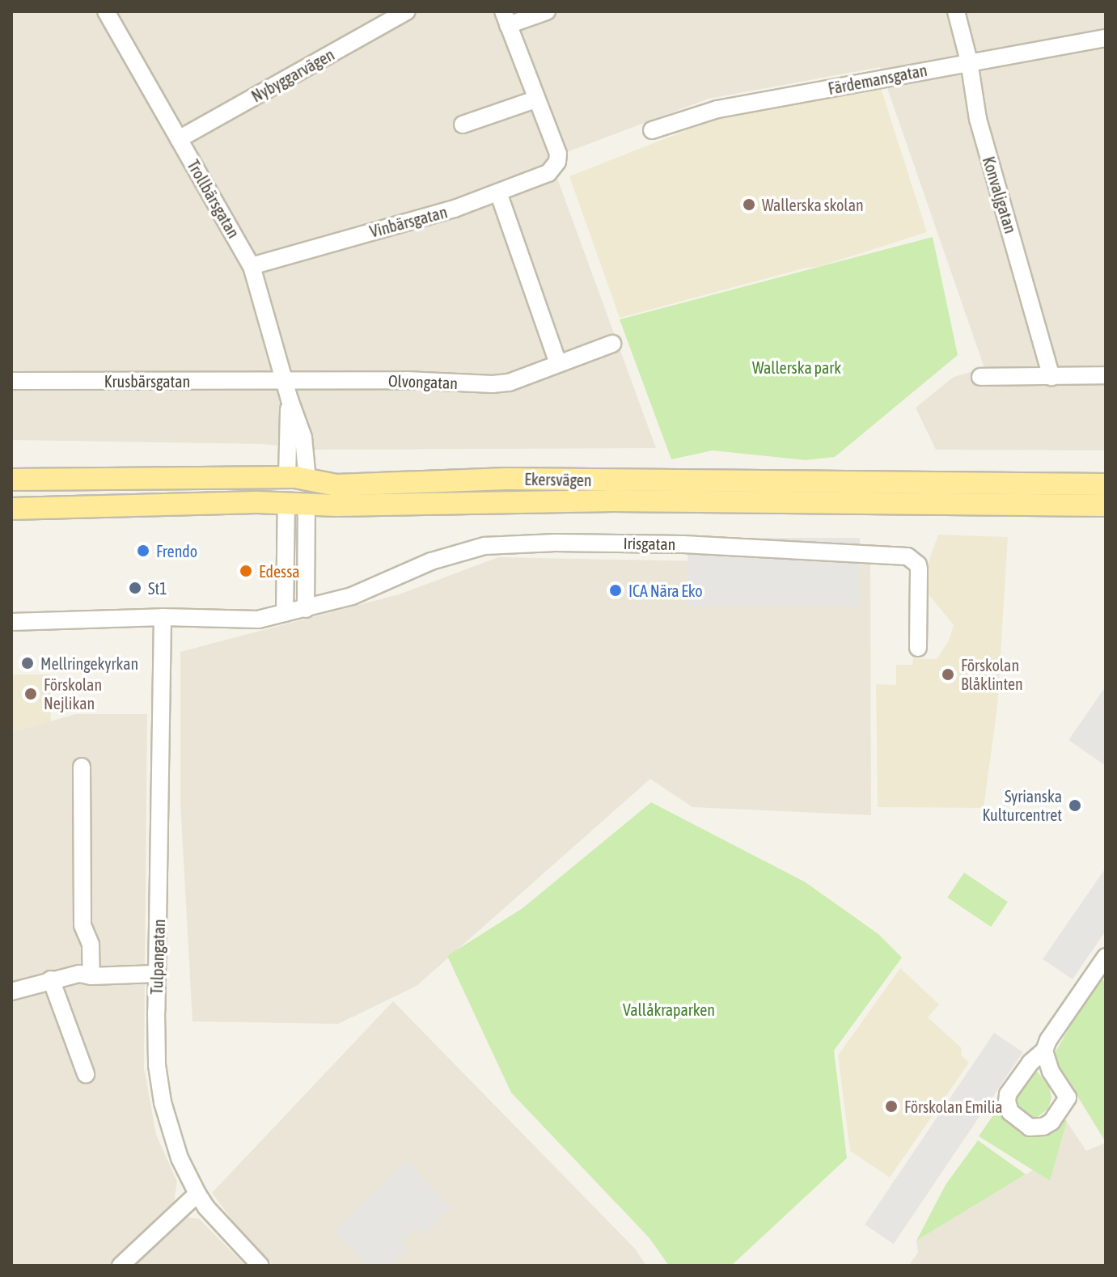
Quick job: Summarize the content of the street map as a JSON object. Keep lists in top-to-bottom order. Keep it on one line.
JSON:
{"streets":{"main road":["Ekersvägen"],"street":["Nybyggarvägen","Färdemansgatan","Konvaljgatan","Trollbärsgatan","Vinbärsgatan","Krusbärsgatan","Olvongatan","Irisgatan","Tulpangatan"]},"crossings":[["Nybyggarvägen","Trollbärsgatan"],["Färdemansgatan","Konvaljgatan"],["Trollbärsgatan","Vinbärsgatan"],["Trollbärsgatan","Krusbärsgatan"],["Trollbärsgatan","Olvongatan"],["Trollbärsgatan","Ekersvägen"],["Krusbärsgatan","Olvongatan"]],"parks":["Wallerska park","Vallåkraparken"],"places":["Wallerska skolan","Frendo","Edessa","St1","ICA Nära Eko","Mellringekyrkan","Förskolan Blåklinten","Förskolan Nejlikan","Syrianska Kulturcentret","Förskolan Emilia"]}
